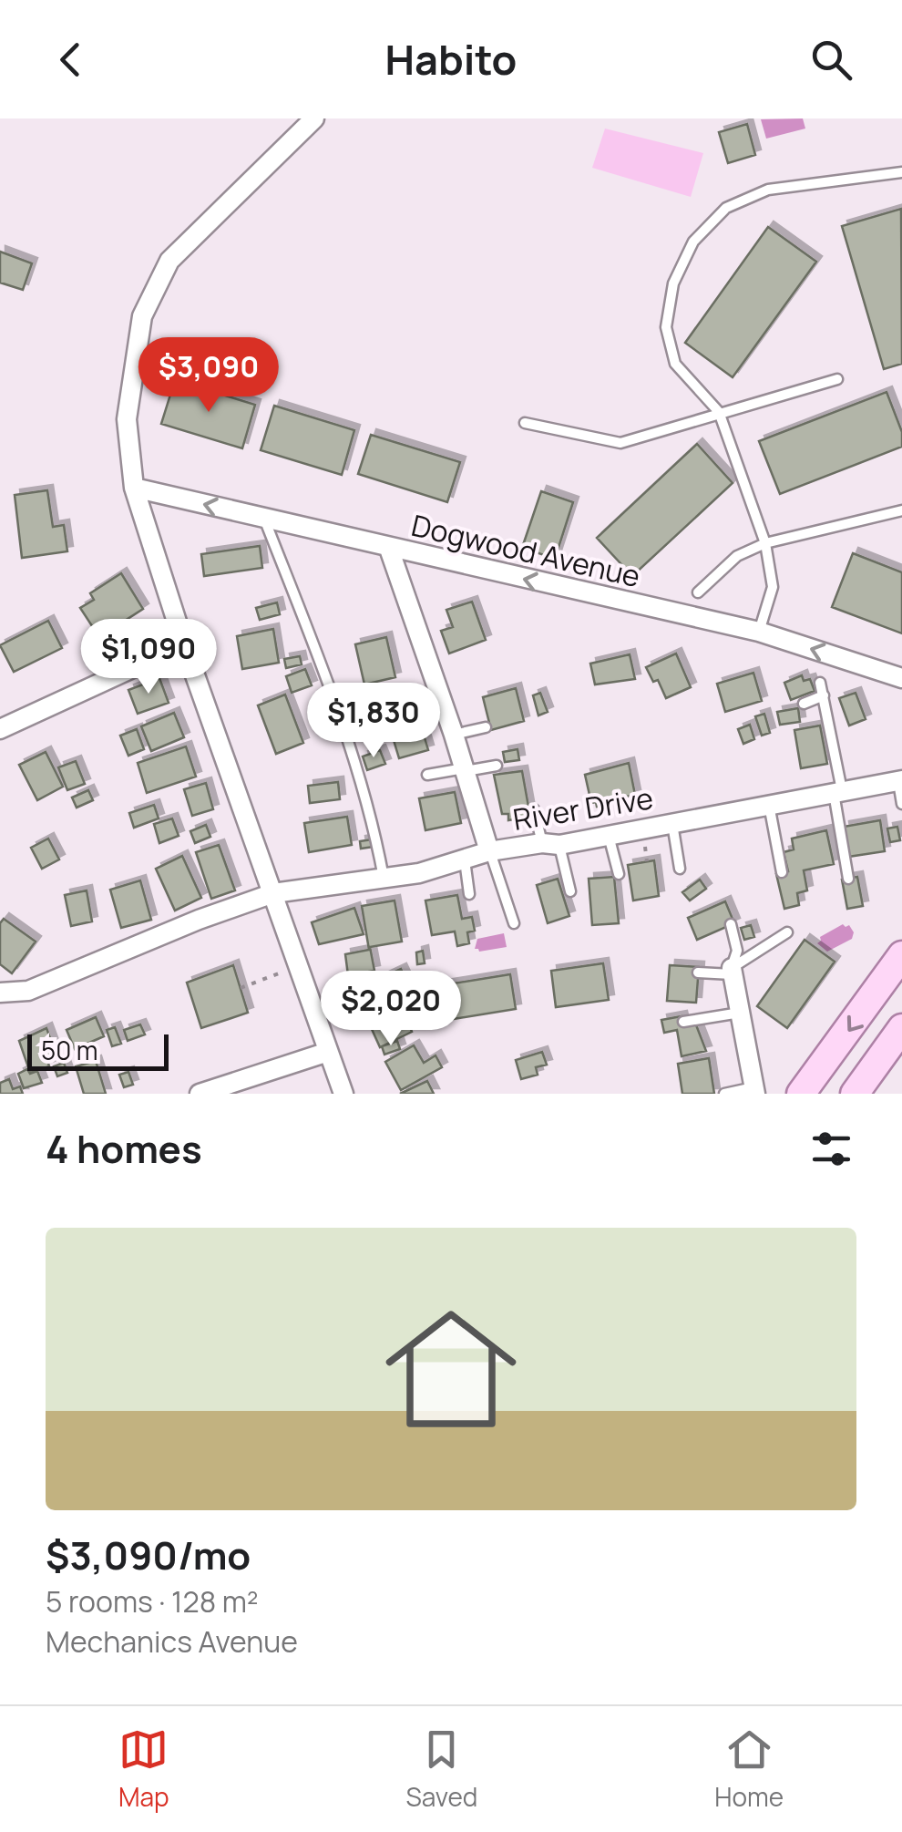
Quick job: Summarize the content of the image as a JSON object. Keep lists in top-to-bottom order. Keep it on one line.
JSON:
{"streets":{"street":["Dogwood Avenue","River Drive"]},"one_way":["Dogwood Avenue"],"scale_bar":"50 m","page":{"header":"Habito","price":["$3,090","$1,090","$1,830","$2,020"],"scale":"50 m","heading":"4 homes","list":[{"name":"$3,090/mo","note":"5 rooms · 128 m² · Mechanics Avenue"}],"tabs":["Map","Saved","Home"]}}
